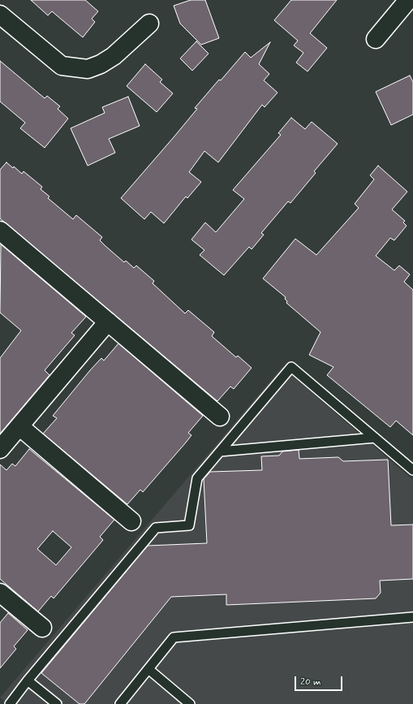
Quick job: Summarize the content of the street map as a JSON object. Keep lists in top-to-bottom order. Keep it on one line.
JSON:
{"scale_bar":"20 m"}
